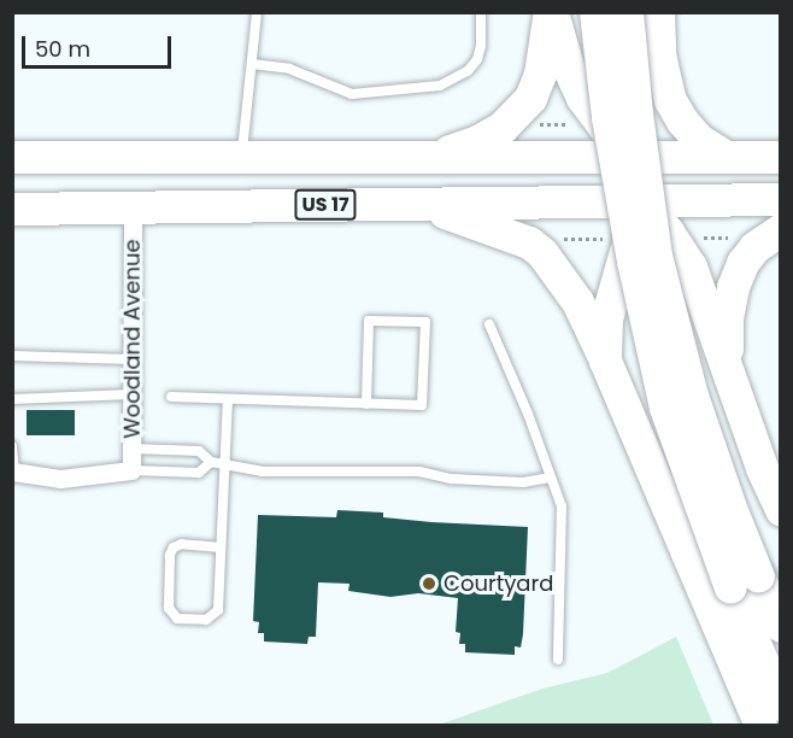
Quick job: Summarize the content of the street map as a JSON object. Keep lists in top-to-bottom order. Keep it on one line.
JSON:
{"streets":{"highway":["US 17"],"street":["Woodland Avenue"]},"crossings":[["US 17","Woodland Avenue"]],"places":["Courtyard"],"scale_bar":"50 m"}
